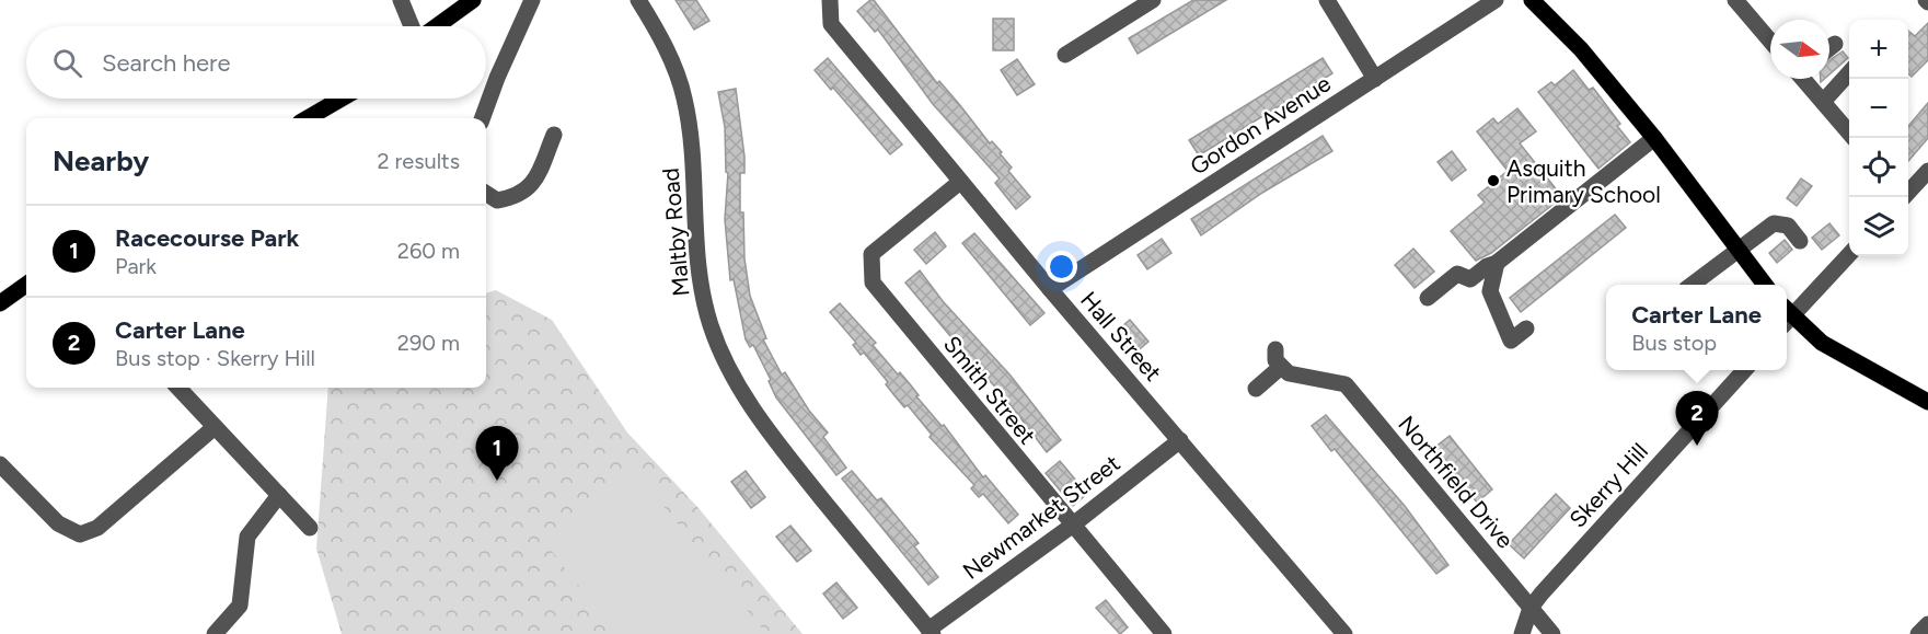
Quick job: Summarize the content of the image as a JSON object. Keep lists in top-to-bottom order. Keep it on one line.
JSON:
{"streets":{"street":["Gordon Avenue","Maltby Road","Hall Street","Smith Street","Northfield Drive","Skerry Hill","Newmarket Street"]},"crossings":[["Gordon Avenue","Hall Street"],["Maltby Road","Newmarket Street"],["Hall Street","Smith Street"],["Hall Street","Newmarket Street"],["Smith Street","Newmarket Street"],["Northfield Drive","Skerry Hill"]],"places":["Asquith Primary School"],"north":"right","page":{"map_buttons":["+","−"],"search":"Search here","heading":["Nearby","2 results"],"list":[{"mark":"1","name":"Racecourse Park","note":"Park","value":"260 m"},{"mark":"2","name":"Carter Lane","note":"Bus stop · Skerry Hill","value":"290 m"}],"popup":["Carter Lane","Bus stop"],"pins":["2","1"]}}
